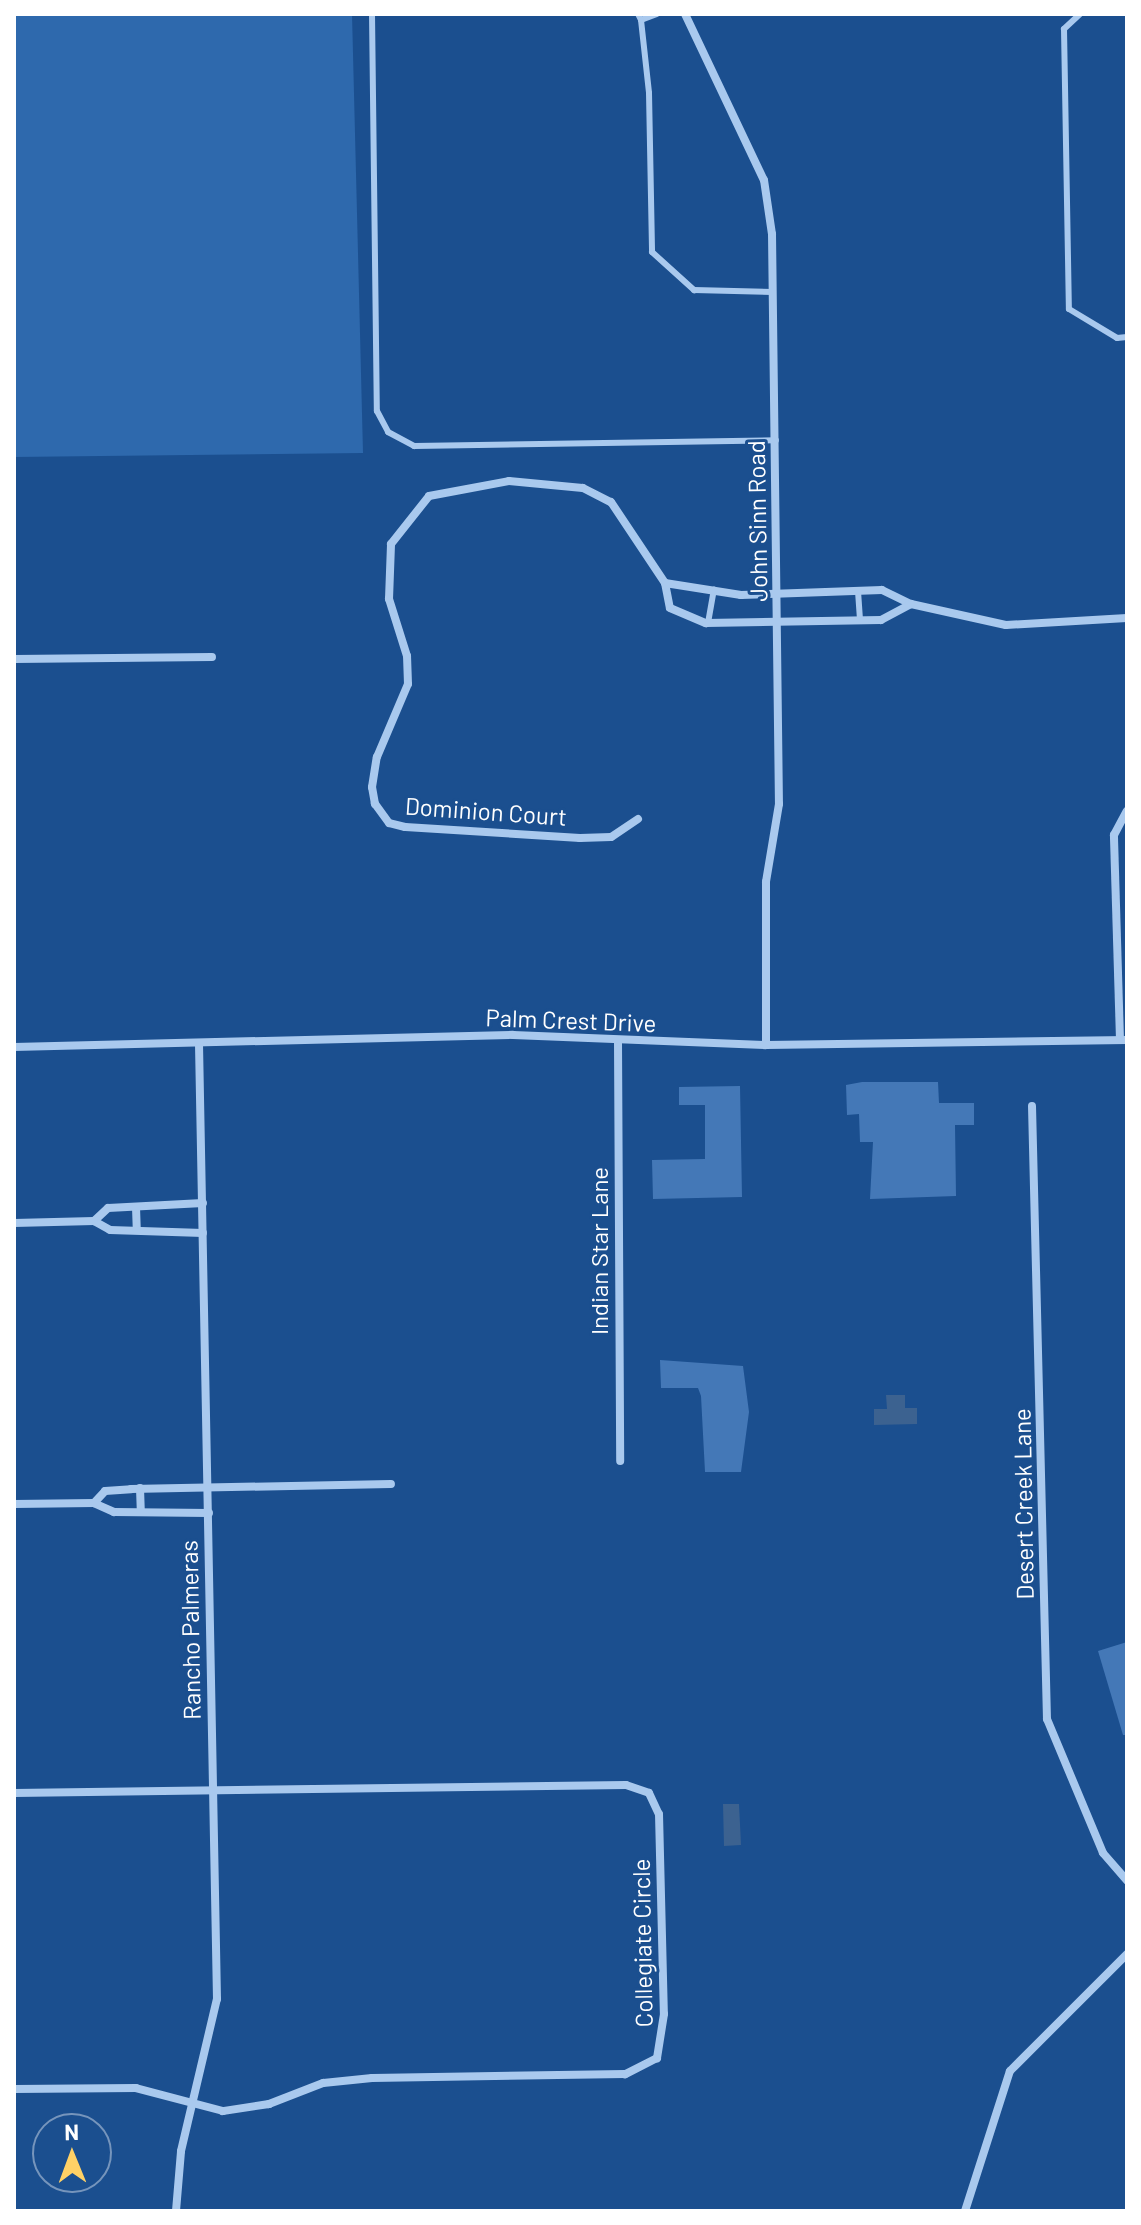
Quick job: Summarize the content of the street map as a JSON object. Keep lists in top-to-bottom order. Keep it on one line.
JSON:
{"streets":{"street":["John Sinn Road","Dominion Court","Palm Crest Drive","Indian Star Lane","Desert Creek Lane","Rancho Palmeras","Collegiate Circle"]},"crossings":[["John Sinn Road","Dominion Court"],["John Sinn Road","Palm Crest Drive"],["Palm Crest Drive","Indian Star Lane"],["Palm Crest Drive","Rancho Palmeras"],["Rancho Palmeras","Collegiate Circle"]],"north":"top"}
